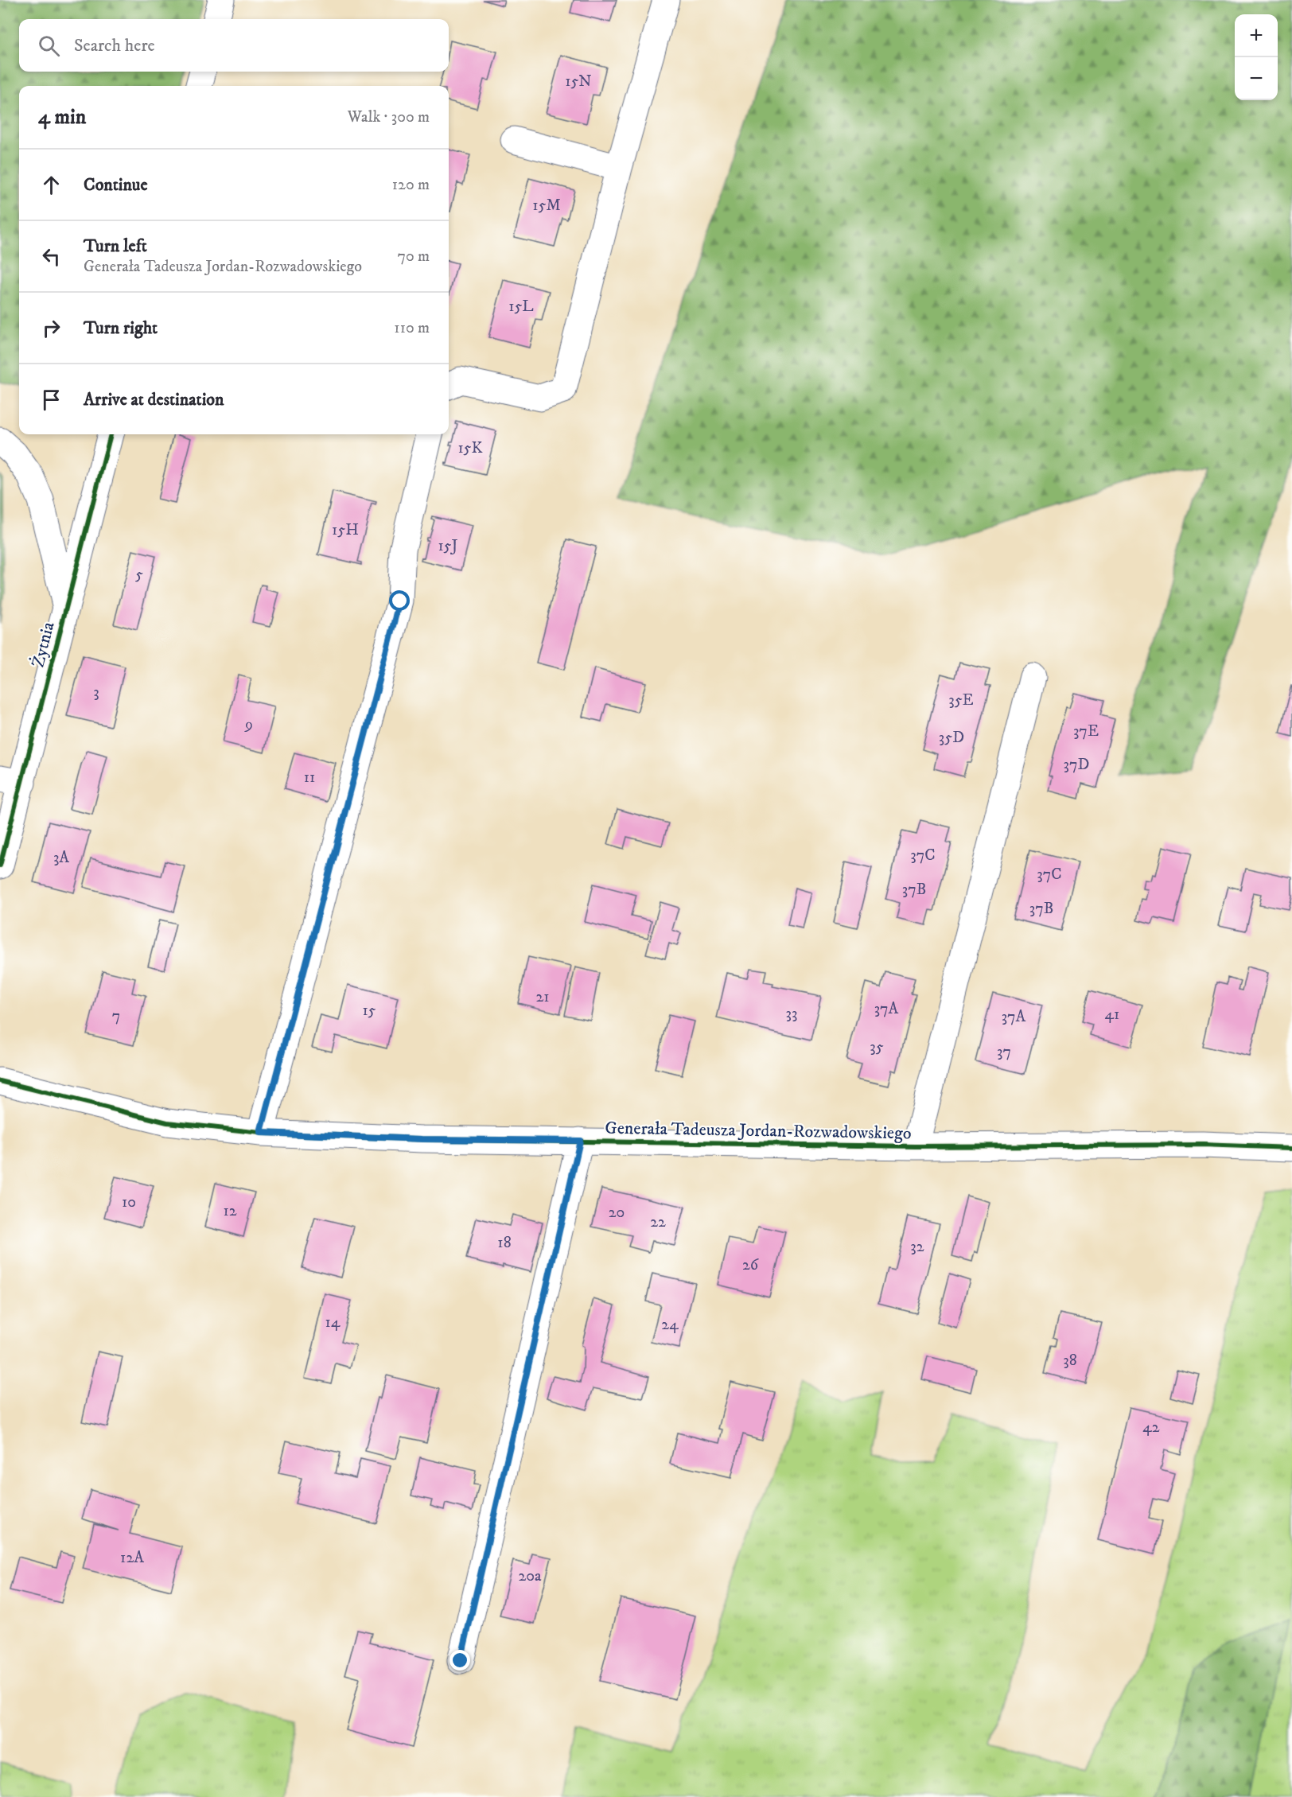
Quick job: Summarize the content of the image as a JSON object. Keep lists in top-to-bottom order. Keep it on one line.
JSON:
{"streets":{"street":["Żytnia","Generała Tadeusza Jordan-Rozwadowskiego"]},"house_numbers":["15N","15M","15L","15K","15H","15J","5","3","35E","9","37E","35D","37D","11","37C","3A","37C","37B","37B","21","37A","15","33","41","7","37A","35","37","10","12","20","22","18","32","26","14","24","38","42","12A","20a"],"page":{"map_buttons":["+","−"],"search":"Search here","heading":["4 min","Walk · 300 m"],"list":[["Continue","120 m"],["Turn left","Generała Tadeusza Jordan-Rozwadowskiego","70 m"],["Turn right","110 m"],"Arrive at destination"]}}
